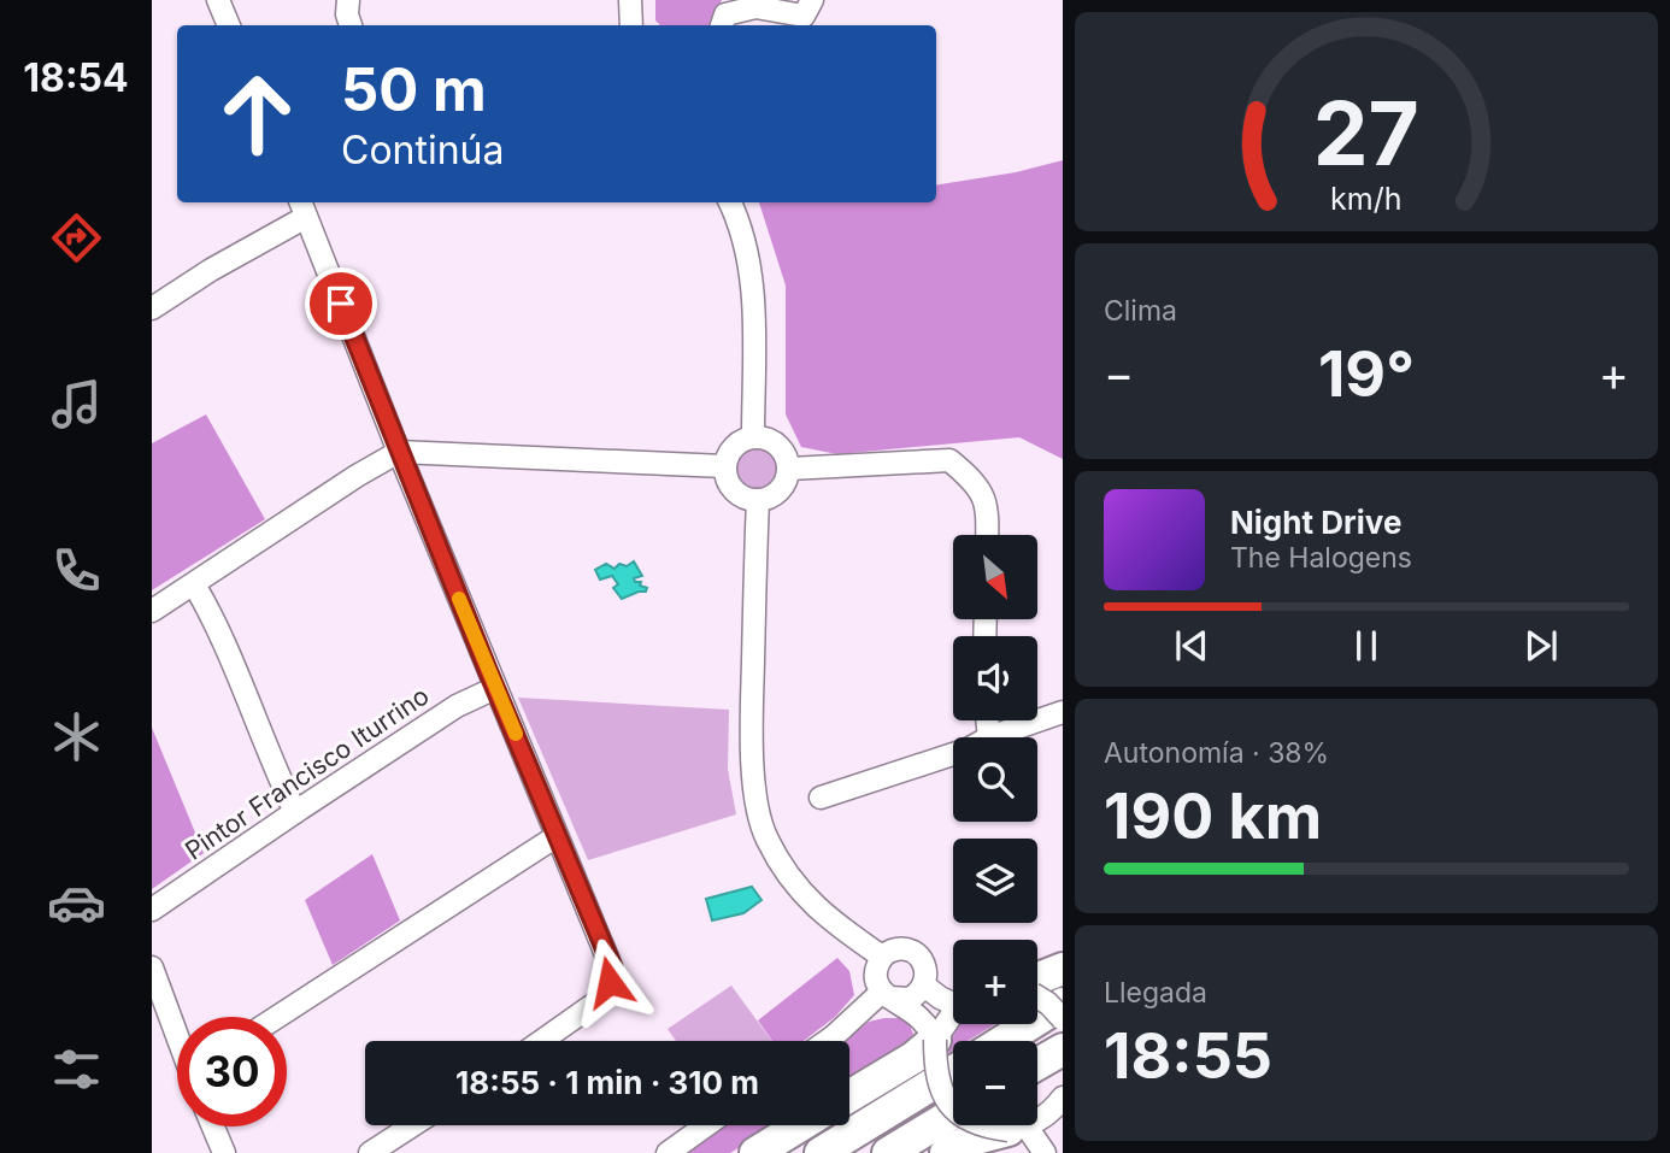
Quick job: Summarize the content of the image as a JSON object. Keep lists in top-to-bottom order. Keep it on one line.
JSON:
{"streets":{"street":["Pintor Francisco Iturrino"]},"north":"bottom right","page":{"tabs":"18:54","turn":["50 m","Continúa"],"tile":["Clima",["Autonomía · 38%","190 km"],["Llegada","18:55"]],"heat":["−","19°","+"],"song":["Night Drive","The Halogens"],"map_buttons":["+","−"],"limit":"30","trip":"18:55 · 1 min · 310 m","gauge":["27","km/h"]}}
